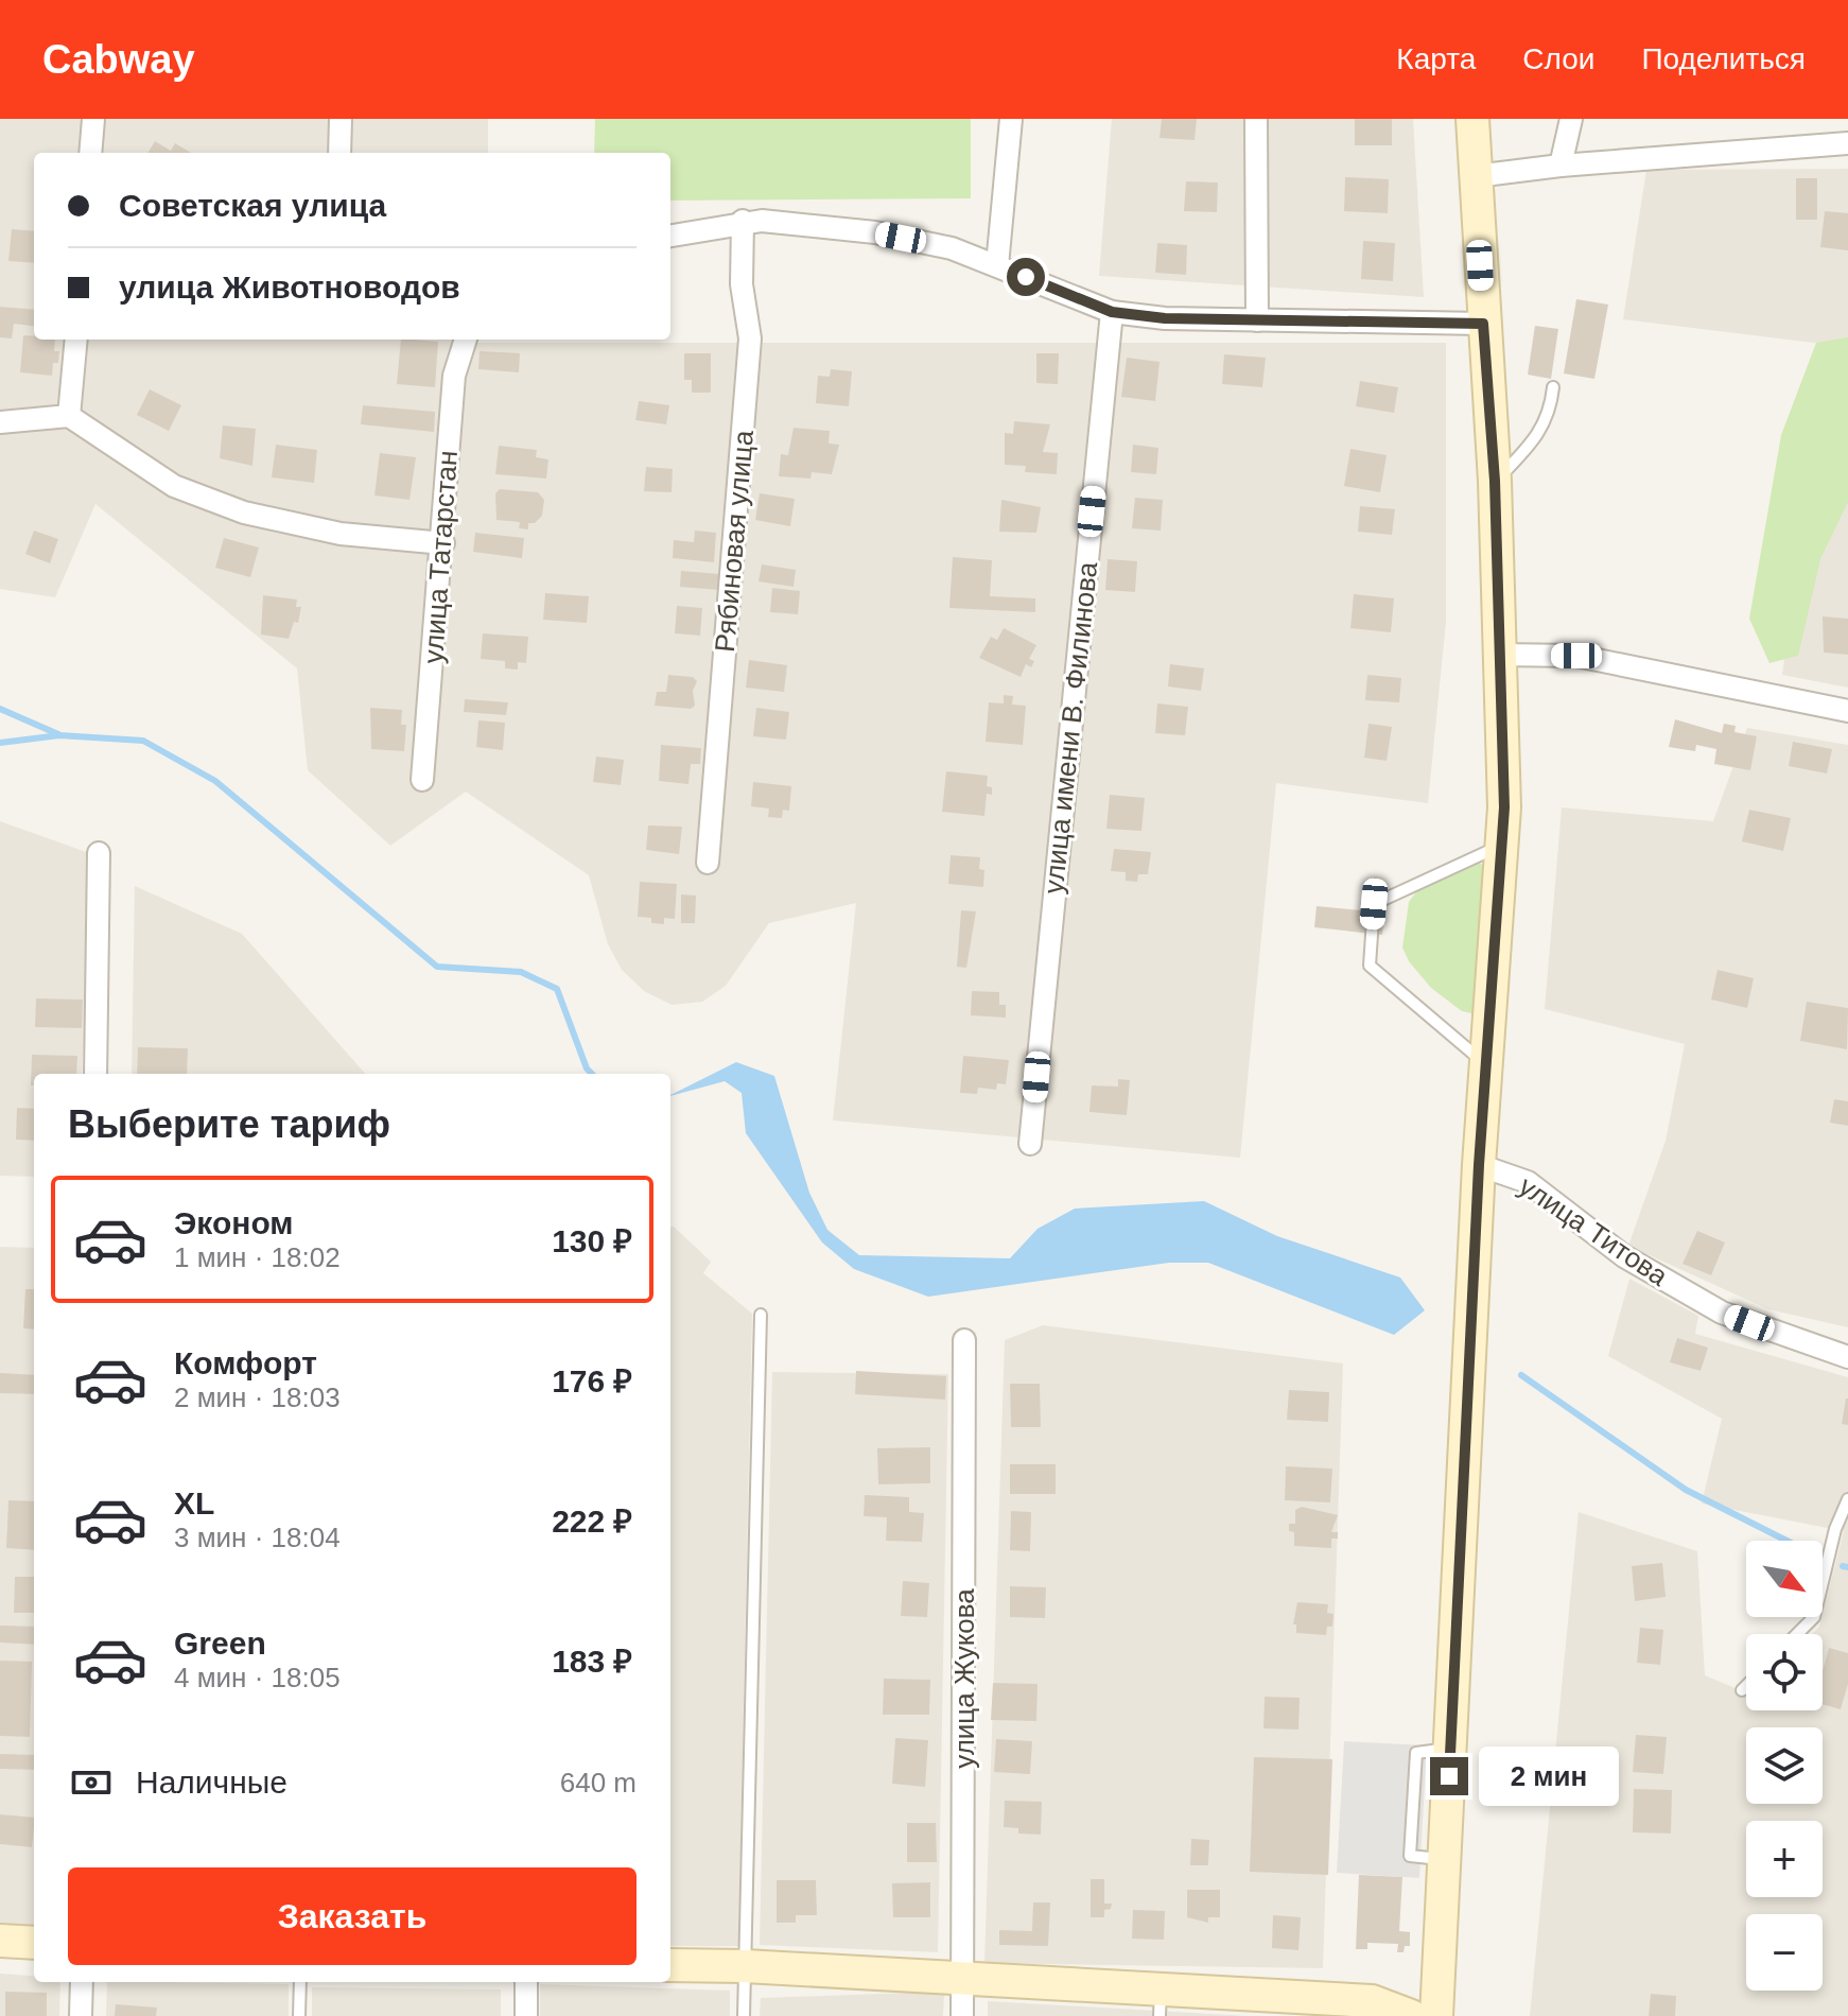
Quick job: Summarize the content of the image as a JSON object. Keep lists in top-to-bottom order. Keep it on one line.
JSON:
{"streets":{"street":["Рябиновая улица","улица Татарстан","улица имени В. Филинова","улица Титова","улица Жукова"]},"north":"bottom right","page":{"header":"Cabway","nav":["Карта","Слои","Поделиться"],"banner":["Советская улица","улица Животноводов"],"heading":"Выберите тариф","list":[{"name":"Эконом","note":"1 мин · 18:02","value":"130 ₽"},{"name":"Комфорт","note":"2 мин · 18:03","value":"176 ₽"},{"name":"XL","note":"3 мин · 18:04","value":"222 ₽"},{"name":"Green","note":"4 мин · 18:05","value":"183 ₽"}],"map_buttons":["+","−"],"pay":["Наличные","640 m"],"bubble":"2 мин","buttons":"Заказать"}}
